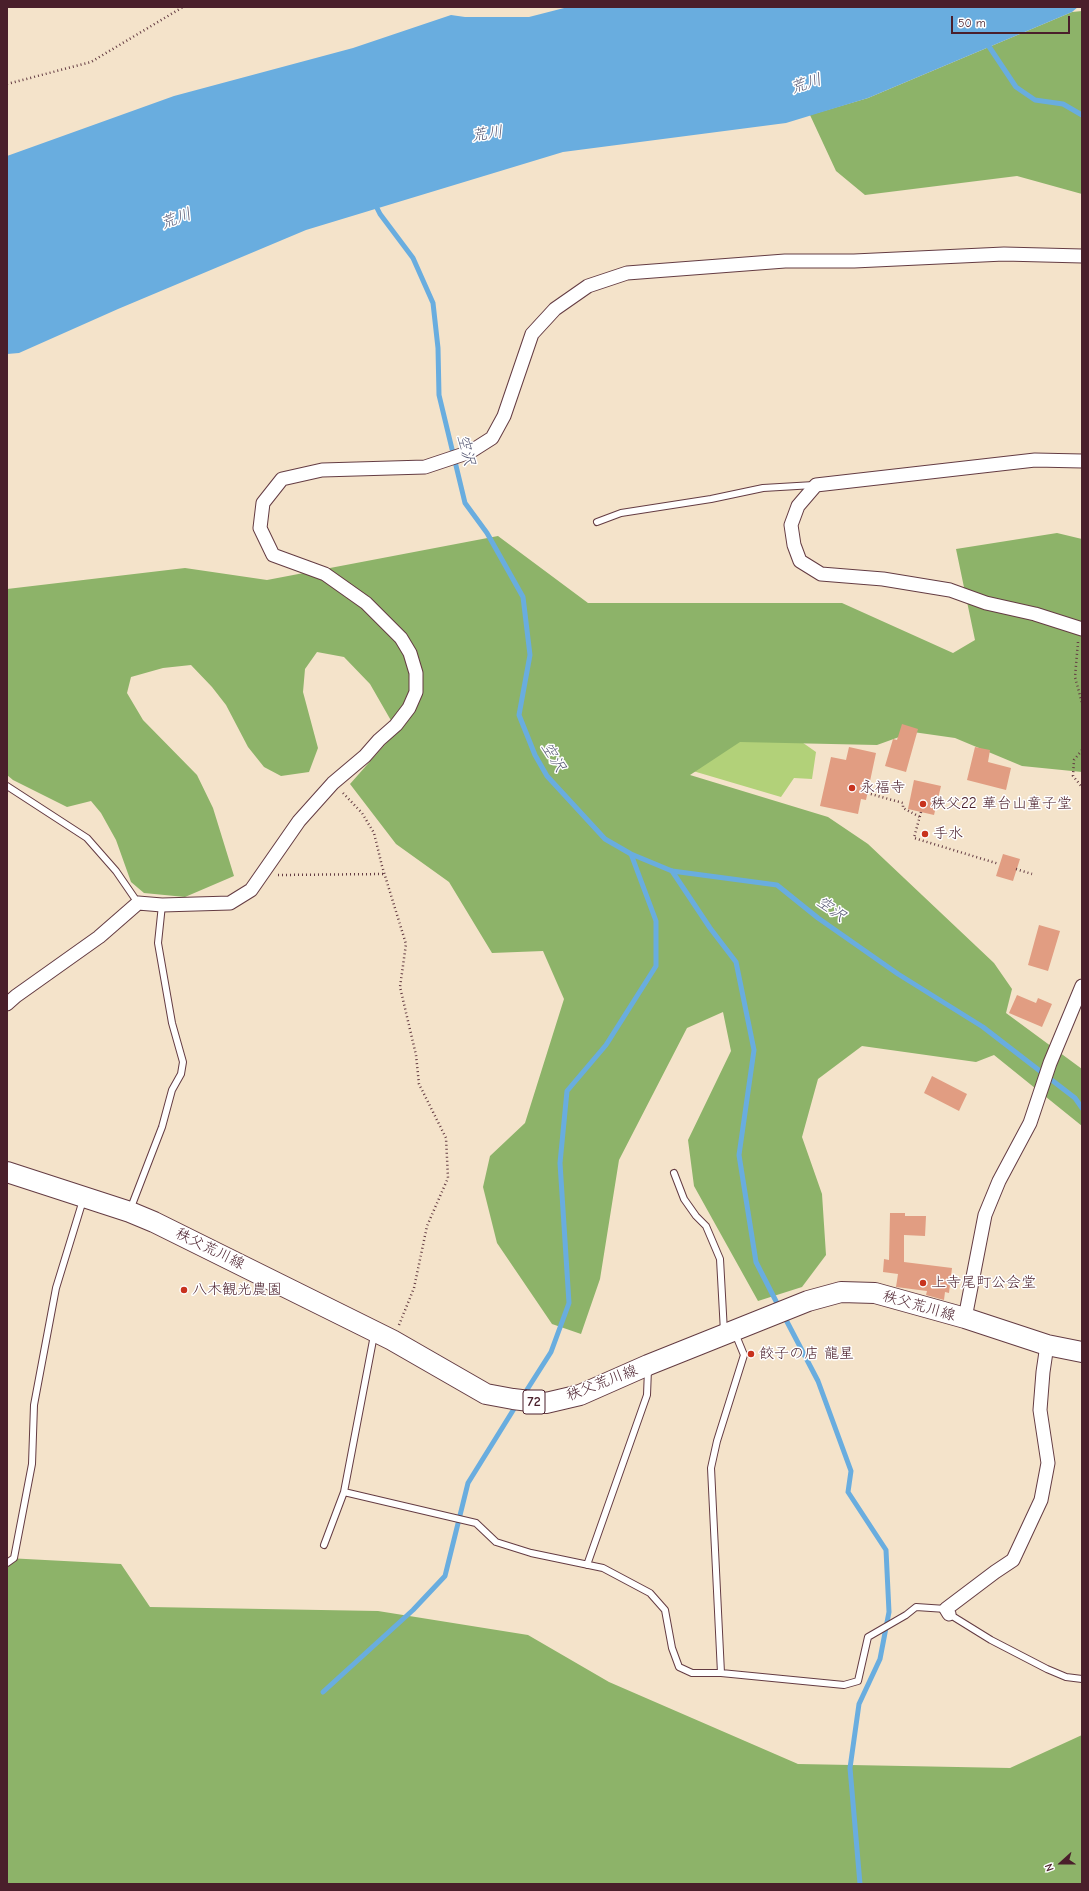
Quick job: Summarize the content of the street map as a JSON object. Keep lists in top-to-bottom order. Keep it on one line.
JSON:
{"streets":{"main road":["秩父荒川線","72"]},"water":["荒川","空沢"],"places":["永福寺","秩父22 華台山童子堂","手水","上寺尾町公会堂","八木観光農園","餃子の店 龍星"],"scale_bar":"50 m","north":"left"}
